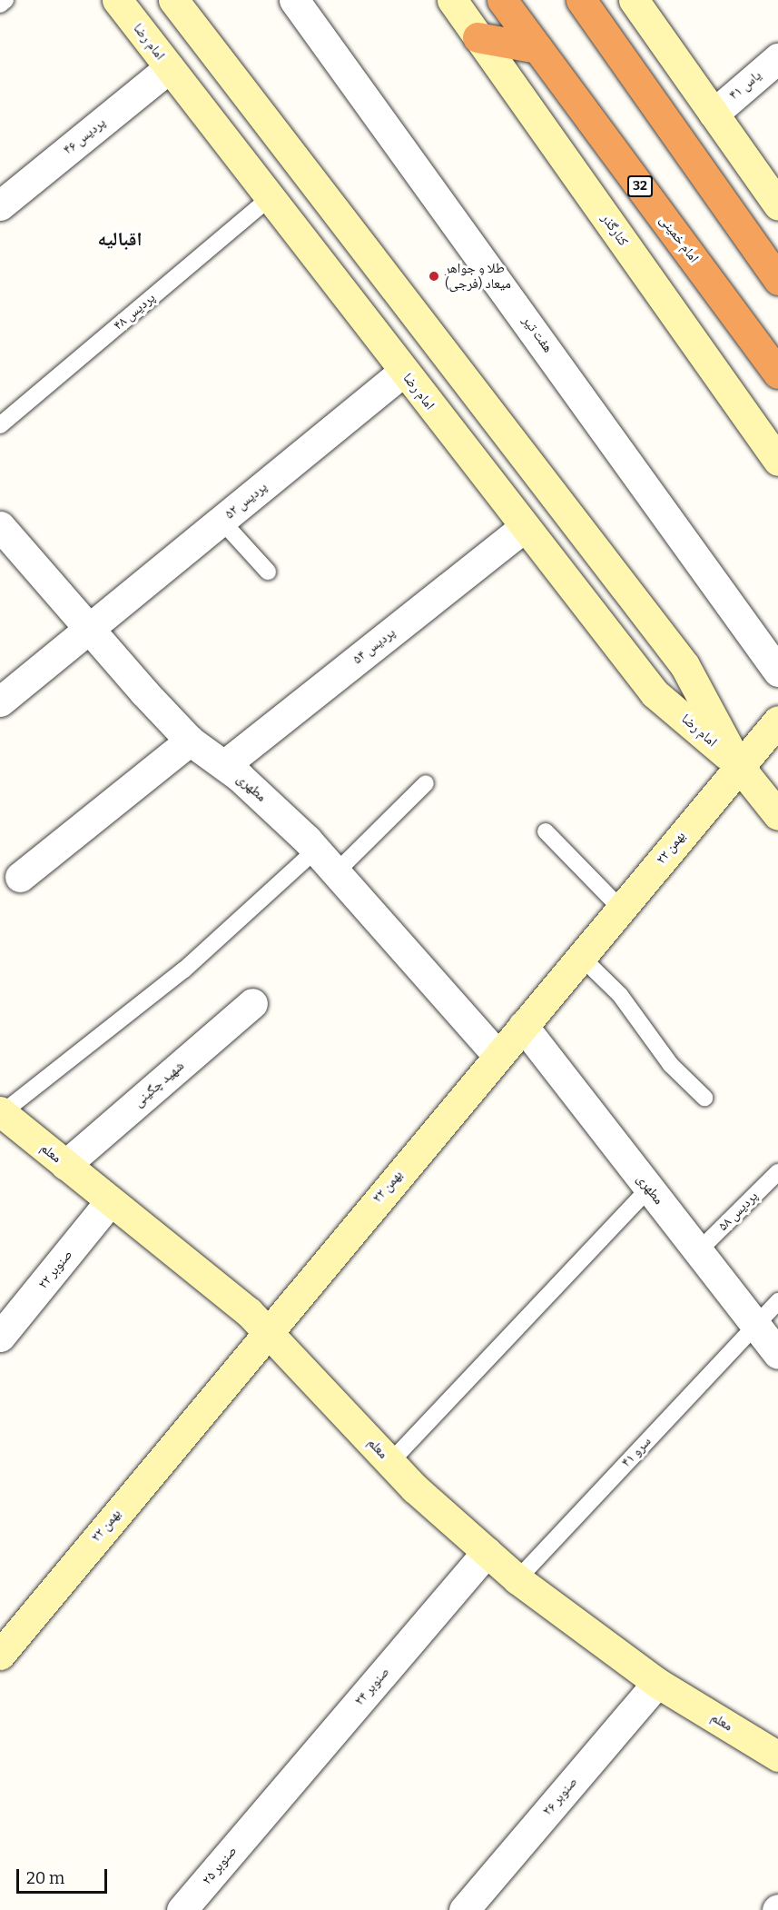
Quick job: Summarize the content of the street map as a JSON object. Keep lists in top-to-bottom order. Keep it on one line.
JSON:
{"streets":{"highway":["32","امام خمینی"],"main road":["امام رضا","کنارگذر","۲۲ بهمن","معلم"],"street":["یاس ۴۱","پردیس ۴۶","هفت تیر","پردیس ۵۲","پردیس ۵۴","مطهری","شهید چگینی","صنوبر ۲۲","صنوبر ۲۴","صنوبر ۲۶","صنوبر ۲۵"],"lane":["پردیس ۴۸","پردیس ۵۸","سرو ۴۱"]},"crossings":[["امام رضا","پردیس ۴۶"],["امام رضا","پردیس ۴۸"],["امام رضا","پردیس ۵۲"],["امام رضا","پردیس ۵۴"],["امام رضا","۲۲ بهمن"],["پردیس ۵۲","مطهری"],["پردیس ۵۴","مطهری"],["مطهری","۲۲ بهمن"],["مطهری","پردیس ۵۸"],["مطهری","سرو ۴۱"],["۲۲ بهمن","معلم"],["شهید چگینی","معلم"],["معلم","صنوبر ۲۲"],["معلم","سرو ۴۱"],["معلم","صنوبر ۲۴"],["معلم","صنوبر ۲۶"],["صنوبر ۲۴","صنوبر ۲۵"]],"districts":["اقبالیه"],"places":["طلا و جواهر میعاد (فرجی)"],"scale_bar":"20 m"}
